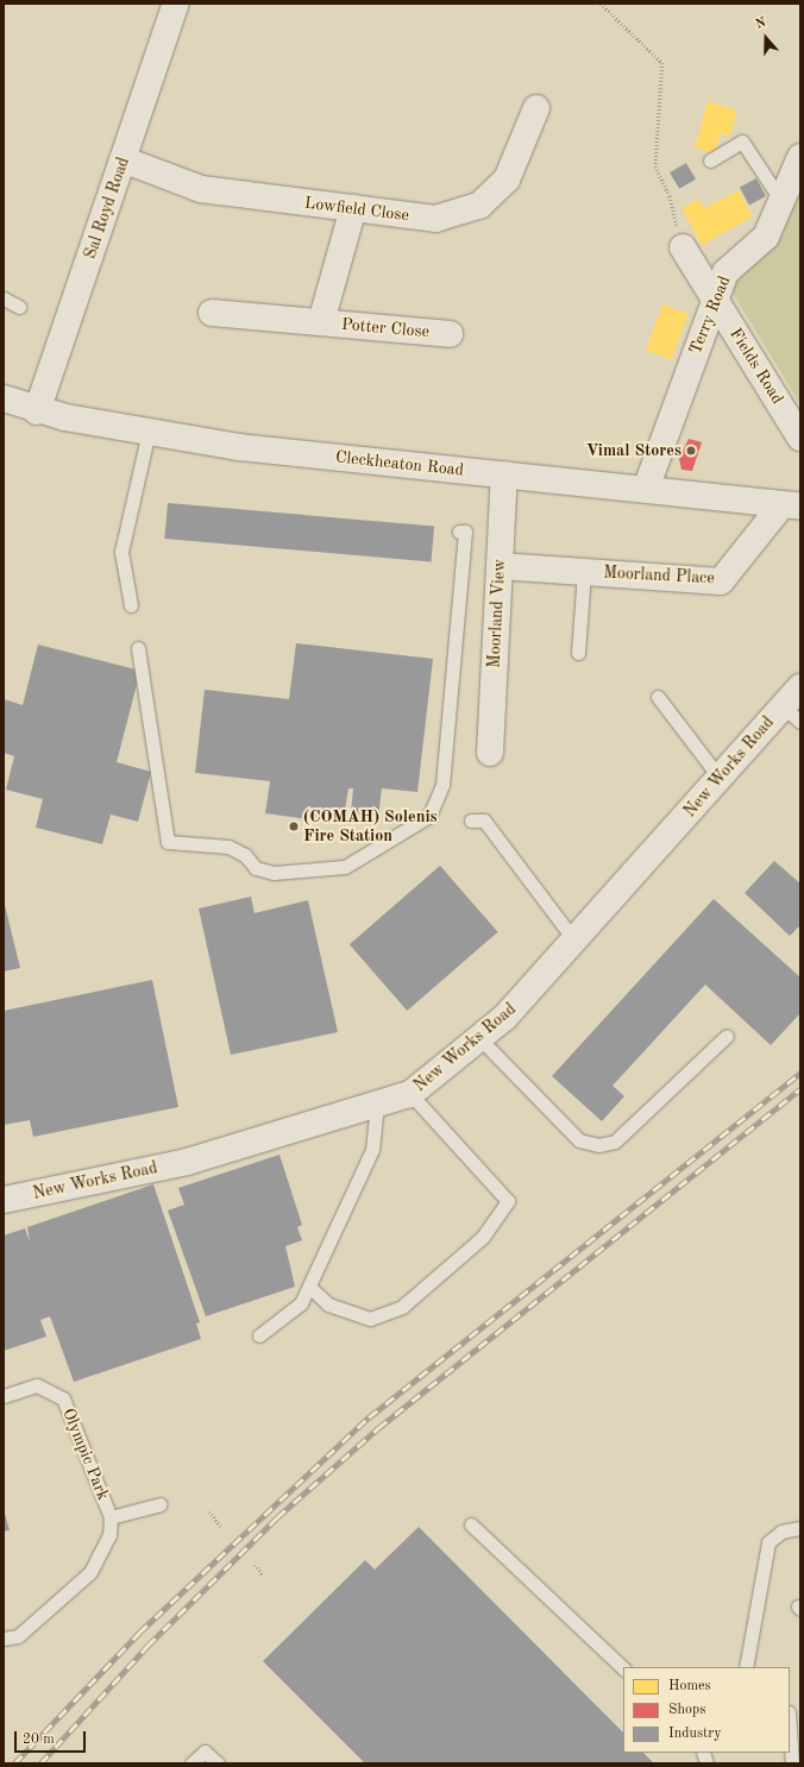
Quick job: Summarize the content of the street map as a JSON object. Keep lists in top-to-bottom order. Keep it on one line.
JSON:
{"streets":{"street":["Sal Royd Road","Lowfield Close","Terry Road","Potter Close","Fields Road","Cleckheaton Road","Moorland Place","Moorland View","New Works Road"],"lane":["Olympic Park"]},"crossings":[["Sal Royd Road","Lowfield Close"],["Sal Royd Road","Cleckheaton Road"],["Lowfield Close","Potter Close"],["Terry Road","Fields Road"],["Terry Road","Cleckheaton Road"],["Cleckheaton Road","Moorland Place"],["Cleckheaton Road","Moorland View"],["Moorland Place","Moorland View"]],"places":["Vimal Stores","(COMAH) Solenis Fire Station"],"legend":["Homes","Shops","Industry"],"scale_bar":"20 m","north":"top"}
